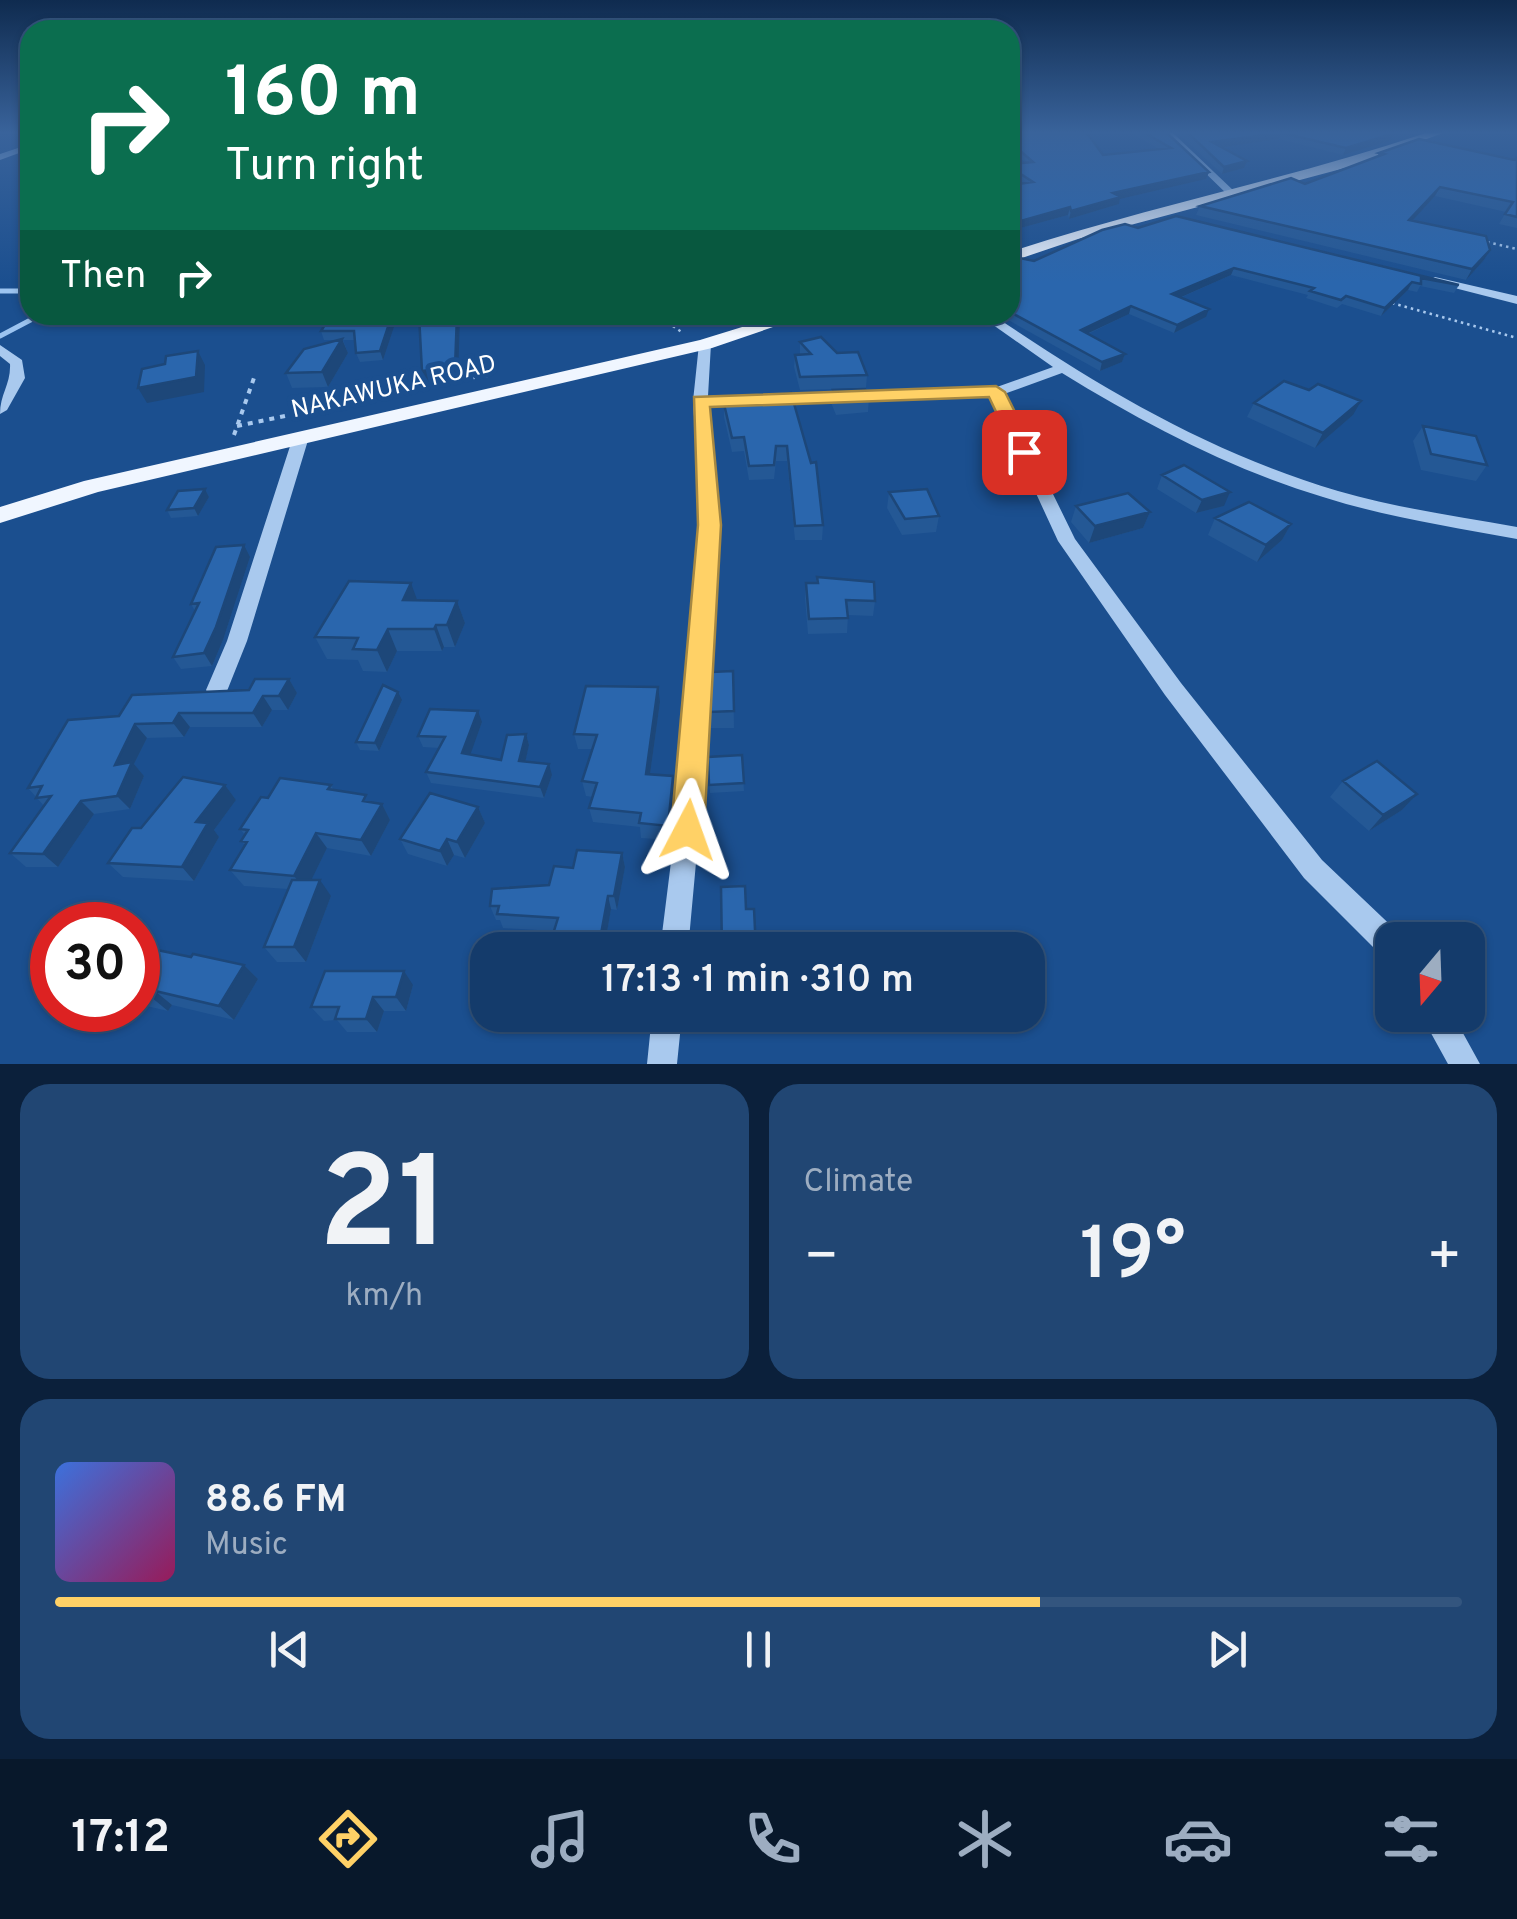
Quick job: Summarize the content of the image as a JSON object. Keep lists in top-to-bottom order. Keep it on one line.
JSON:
{"streets":{"main road":["NAKAWUKA ROAD"]},"north":"bottom","page":{"turn":["160 m","Turn right"],"then":"Then","limit":"30","trip":"17:13 · 1 min · 310 m","tile":[["21","km/h"],"Climate"],"heat":["−","19°","+"],"song":["88.6 FM","Music"],"tabs":"17:12"}}
